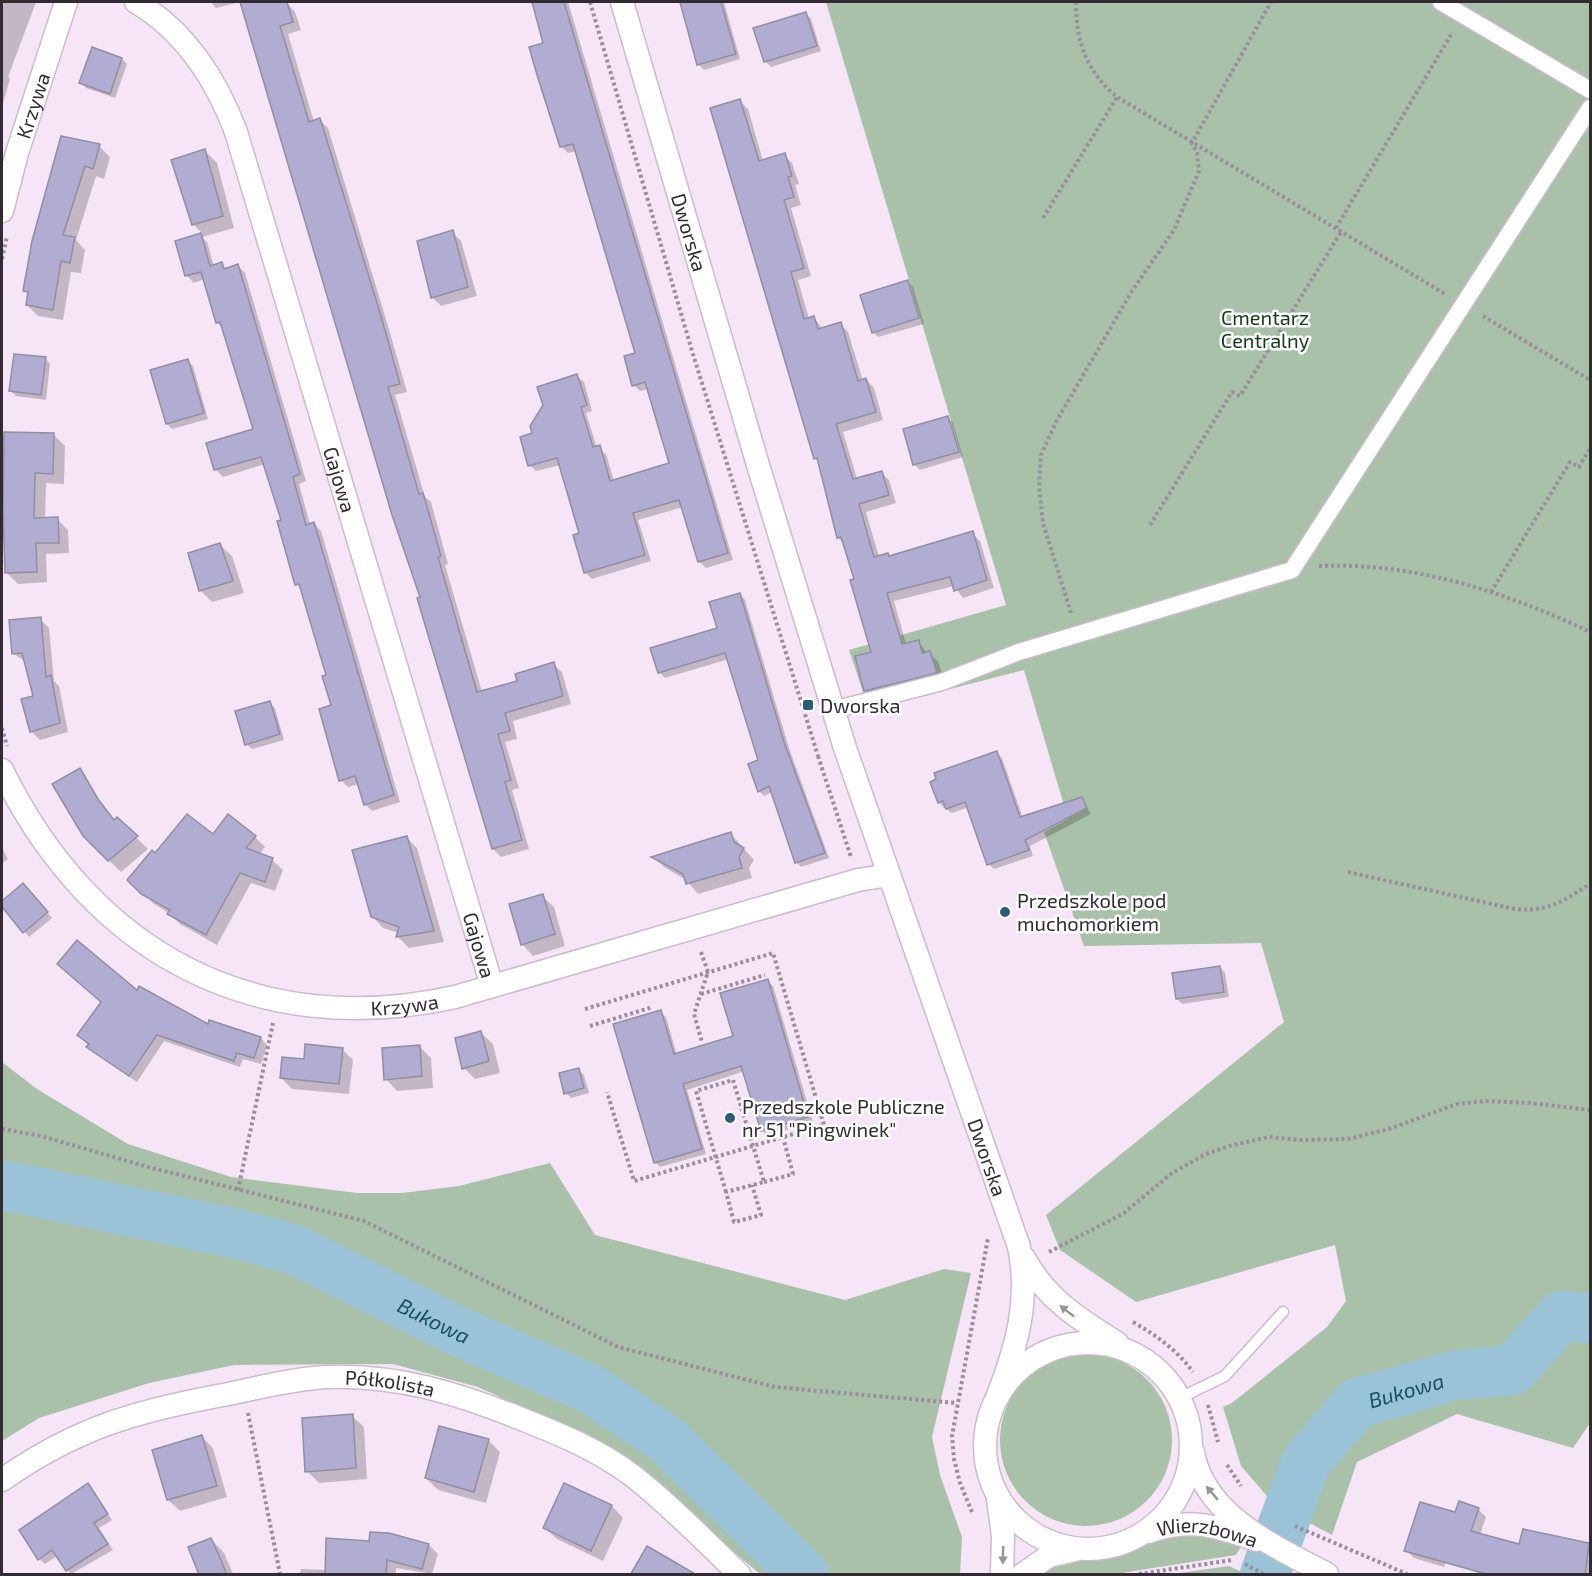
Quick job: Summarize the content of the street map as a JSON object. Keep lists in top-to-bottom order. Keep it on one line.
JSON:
{"streets":{"street":["Krzywa","Dworska","Gajowa","Półkolista","Wierzbowa"]},"crossings":[["Krzywa","Dworska"],["Krzywa","Gajowa"],["Dworska","Wierzbowa"]],"water":["Bukowa"],"parks":["Cmentarz Centralny"],"places":{"transit":["Dworska"],"other":["Przedszkole pod muchomorkiem","Przedszkole Publiczne nr 51 \"Pingwinek\""]}}
